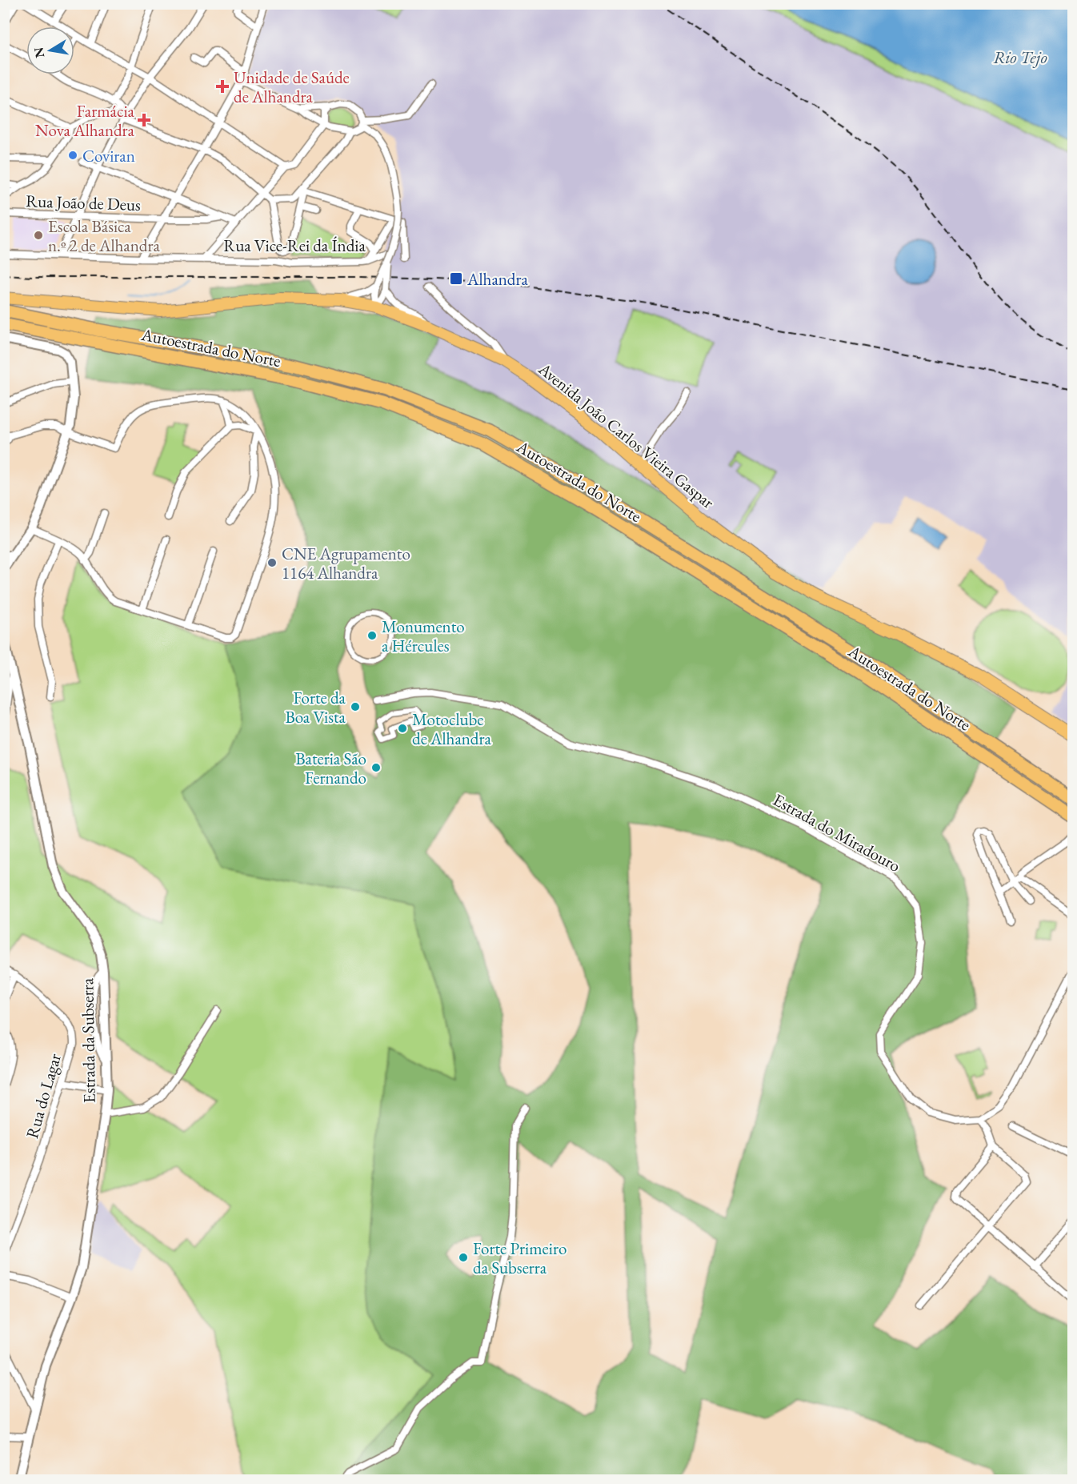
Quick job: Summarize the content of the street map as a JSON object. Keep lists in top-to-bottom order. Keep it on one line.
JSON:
{"streets":{"highway":["Autoestrada do Norte"],"main road":["Avenida João Carlos Vieira Gaspar"],"street":["Rua João de Deus","Rua Vice-Rei da Índia","Estrada do Miradouro","Estrada da Subserra","Rua do Lagar"]},"water":["Rio Tejo"],"places":{"health":["Unidade de Saúde de Alhandra","Farmácia Nova Alhandra"],"other":["Coviran","Escola Básica n.º 2 de Alhandra","CNE Agrupamento 1164 Alhandra","Monumento a Hércules","Forte da Boa Vista","Motoclube de Alhandra","Bateria São Fernando","Forte Primeiro da Subserra"],"transit":["Alhandra"]},"north":"left"}
